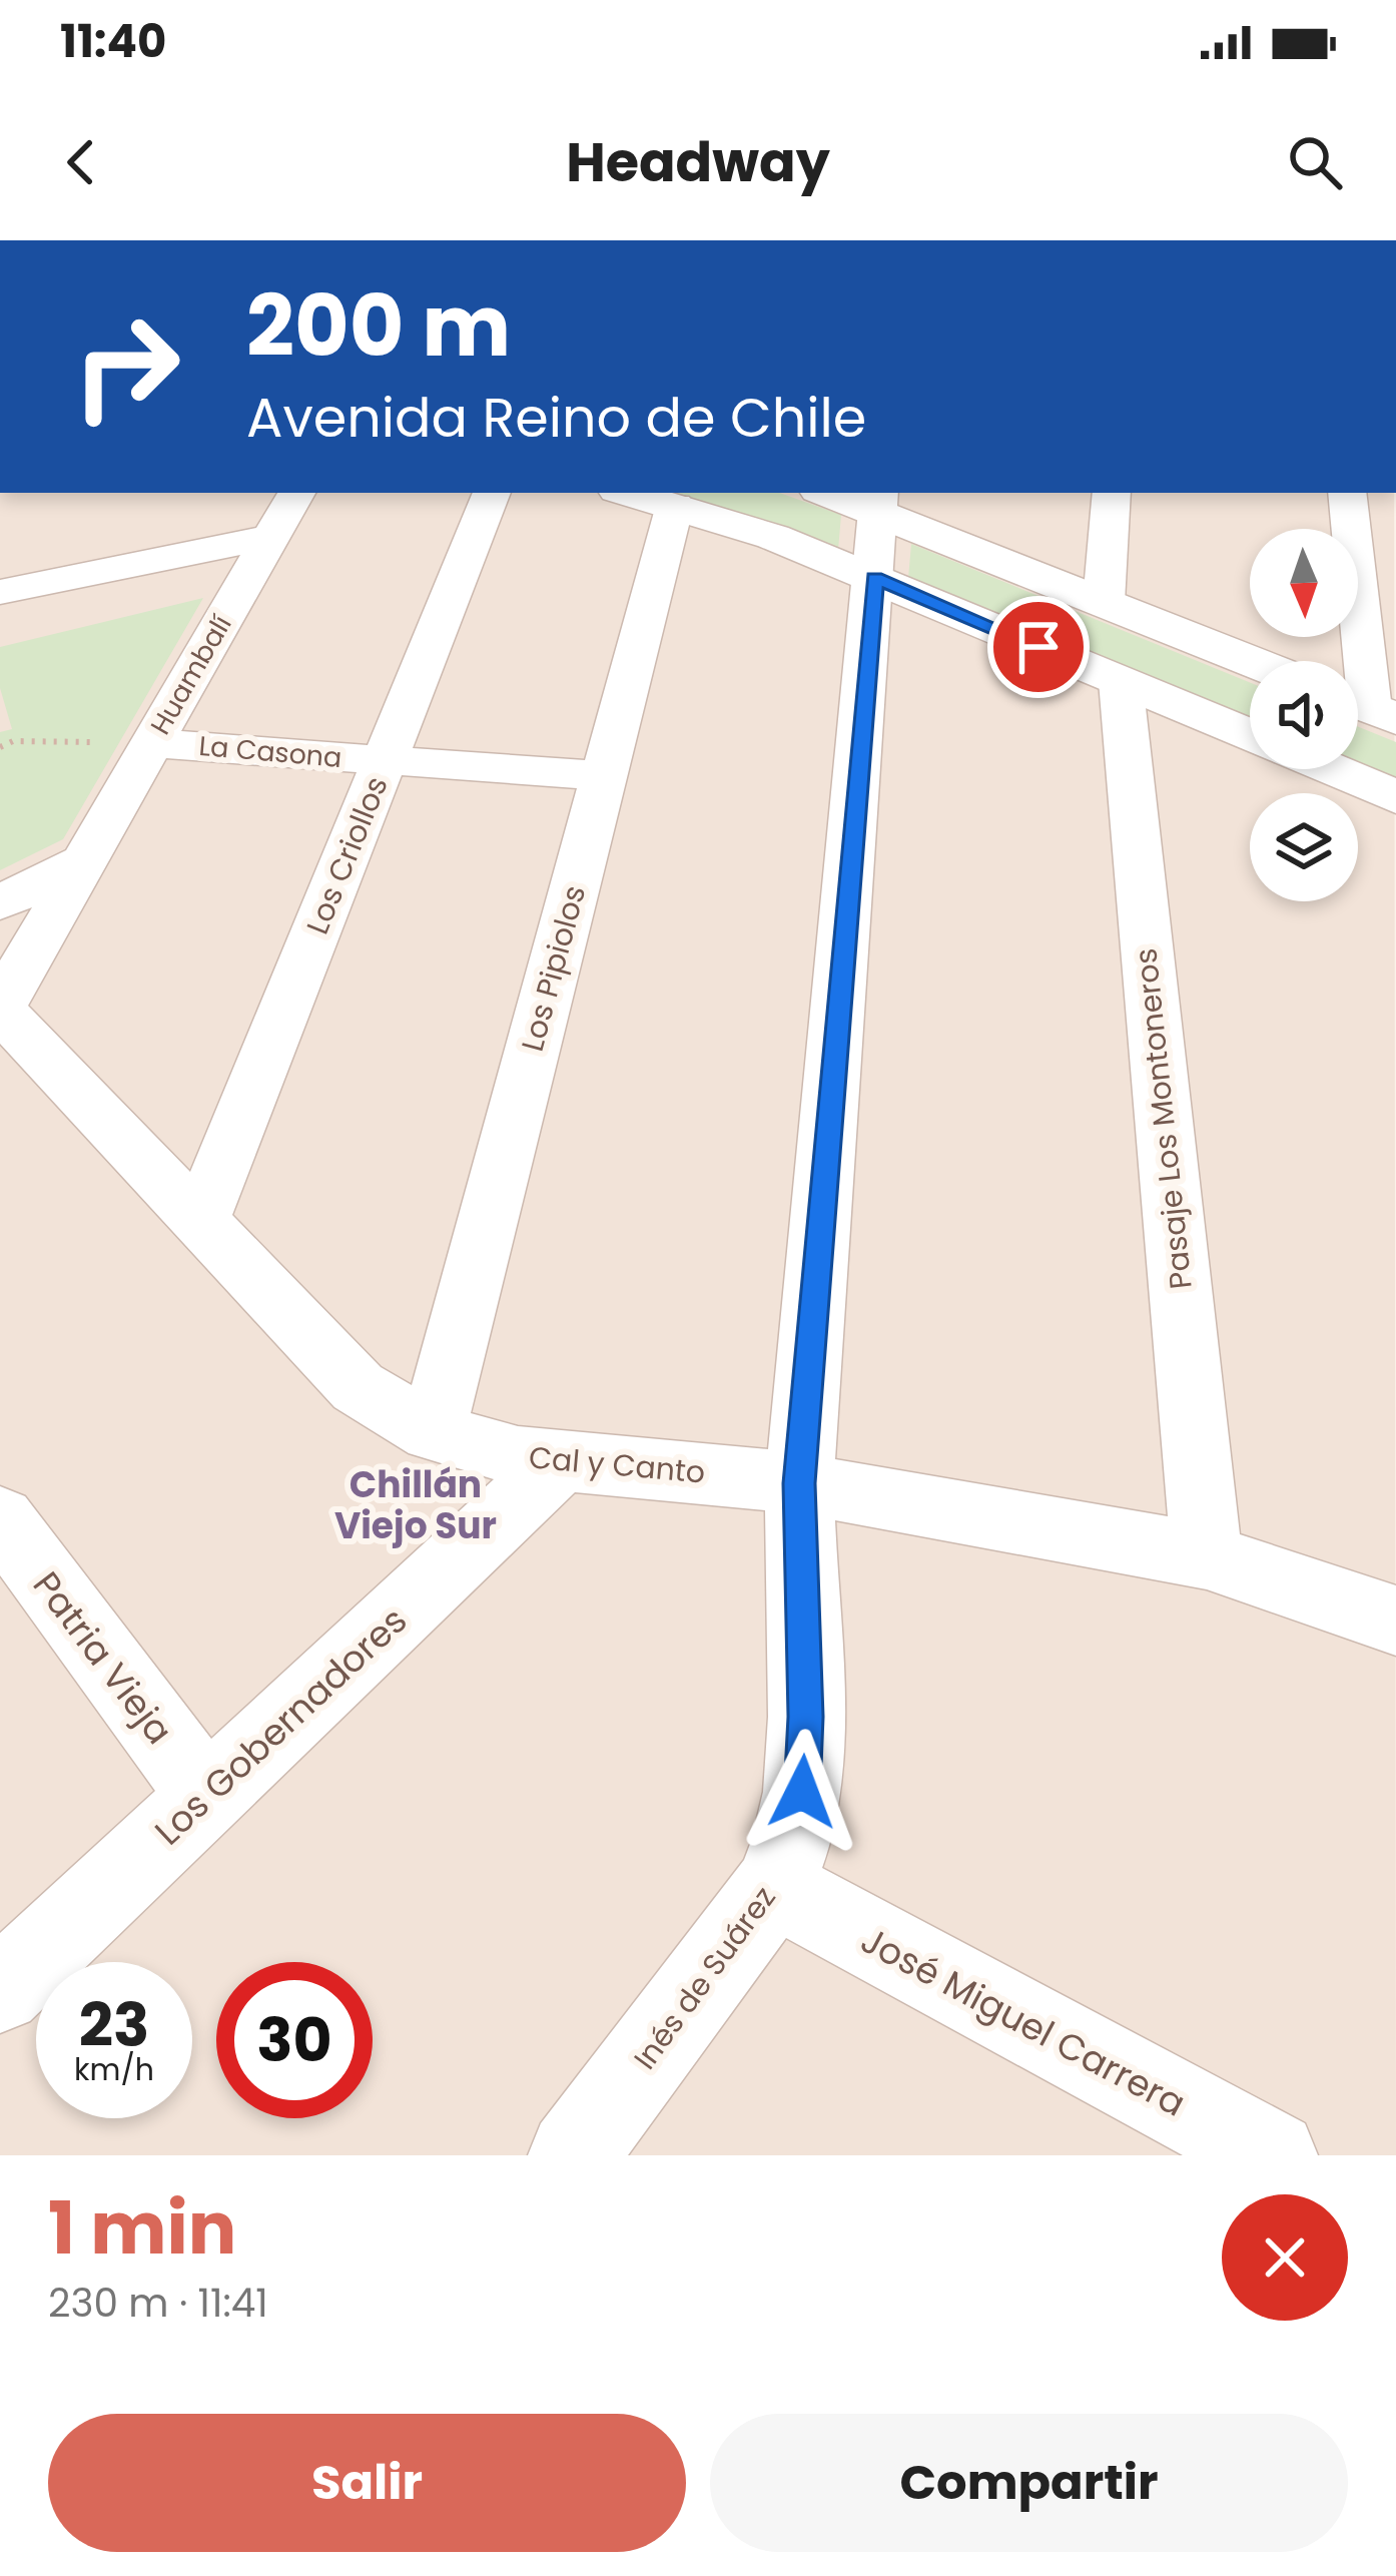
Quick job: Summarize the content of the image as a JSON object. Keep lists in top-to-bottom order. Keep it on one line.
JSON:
{"streets":{"street":["Huambalí","La Casona","Los Criollos","Los Pipiolos","Pasaje Los Montoneros","Cal y Canto","Patria Vieja","Los Gobernadores","Inés de Suárez","José Miguel Carrera"]},"crossings":[["Huambalí","La Casona"],["Huambalí","Cal y Canto"],["La Casona","Los Criollos"],["La Casona","Los Pipiolos"],["Los Criollos","Cal y Canto"],["Los Pipiolos","Cal y Canto"],["Pasaje Los Montoneros","Cal y Canto"],["Cal y Canto","Los Gobernadores"],["Cal y Canto","Inés de Suárez"],["Patria Vieja","Los Gobernadores"],["Inés de Suárez","José Miguel Carrera"]],"districts":["Chillán Viejo Sur"],"north":"bottom","page":{"status":"11:40","header":"Headway","turn":["200 m","Avenida Reino de Chile"],"speed":"23 km/h","limit":"30","heading":["1 min","230 m · 11:41"],"buttons":["Salir","Compartir"]}}
